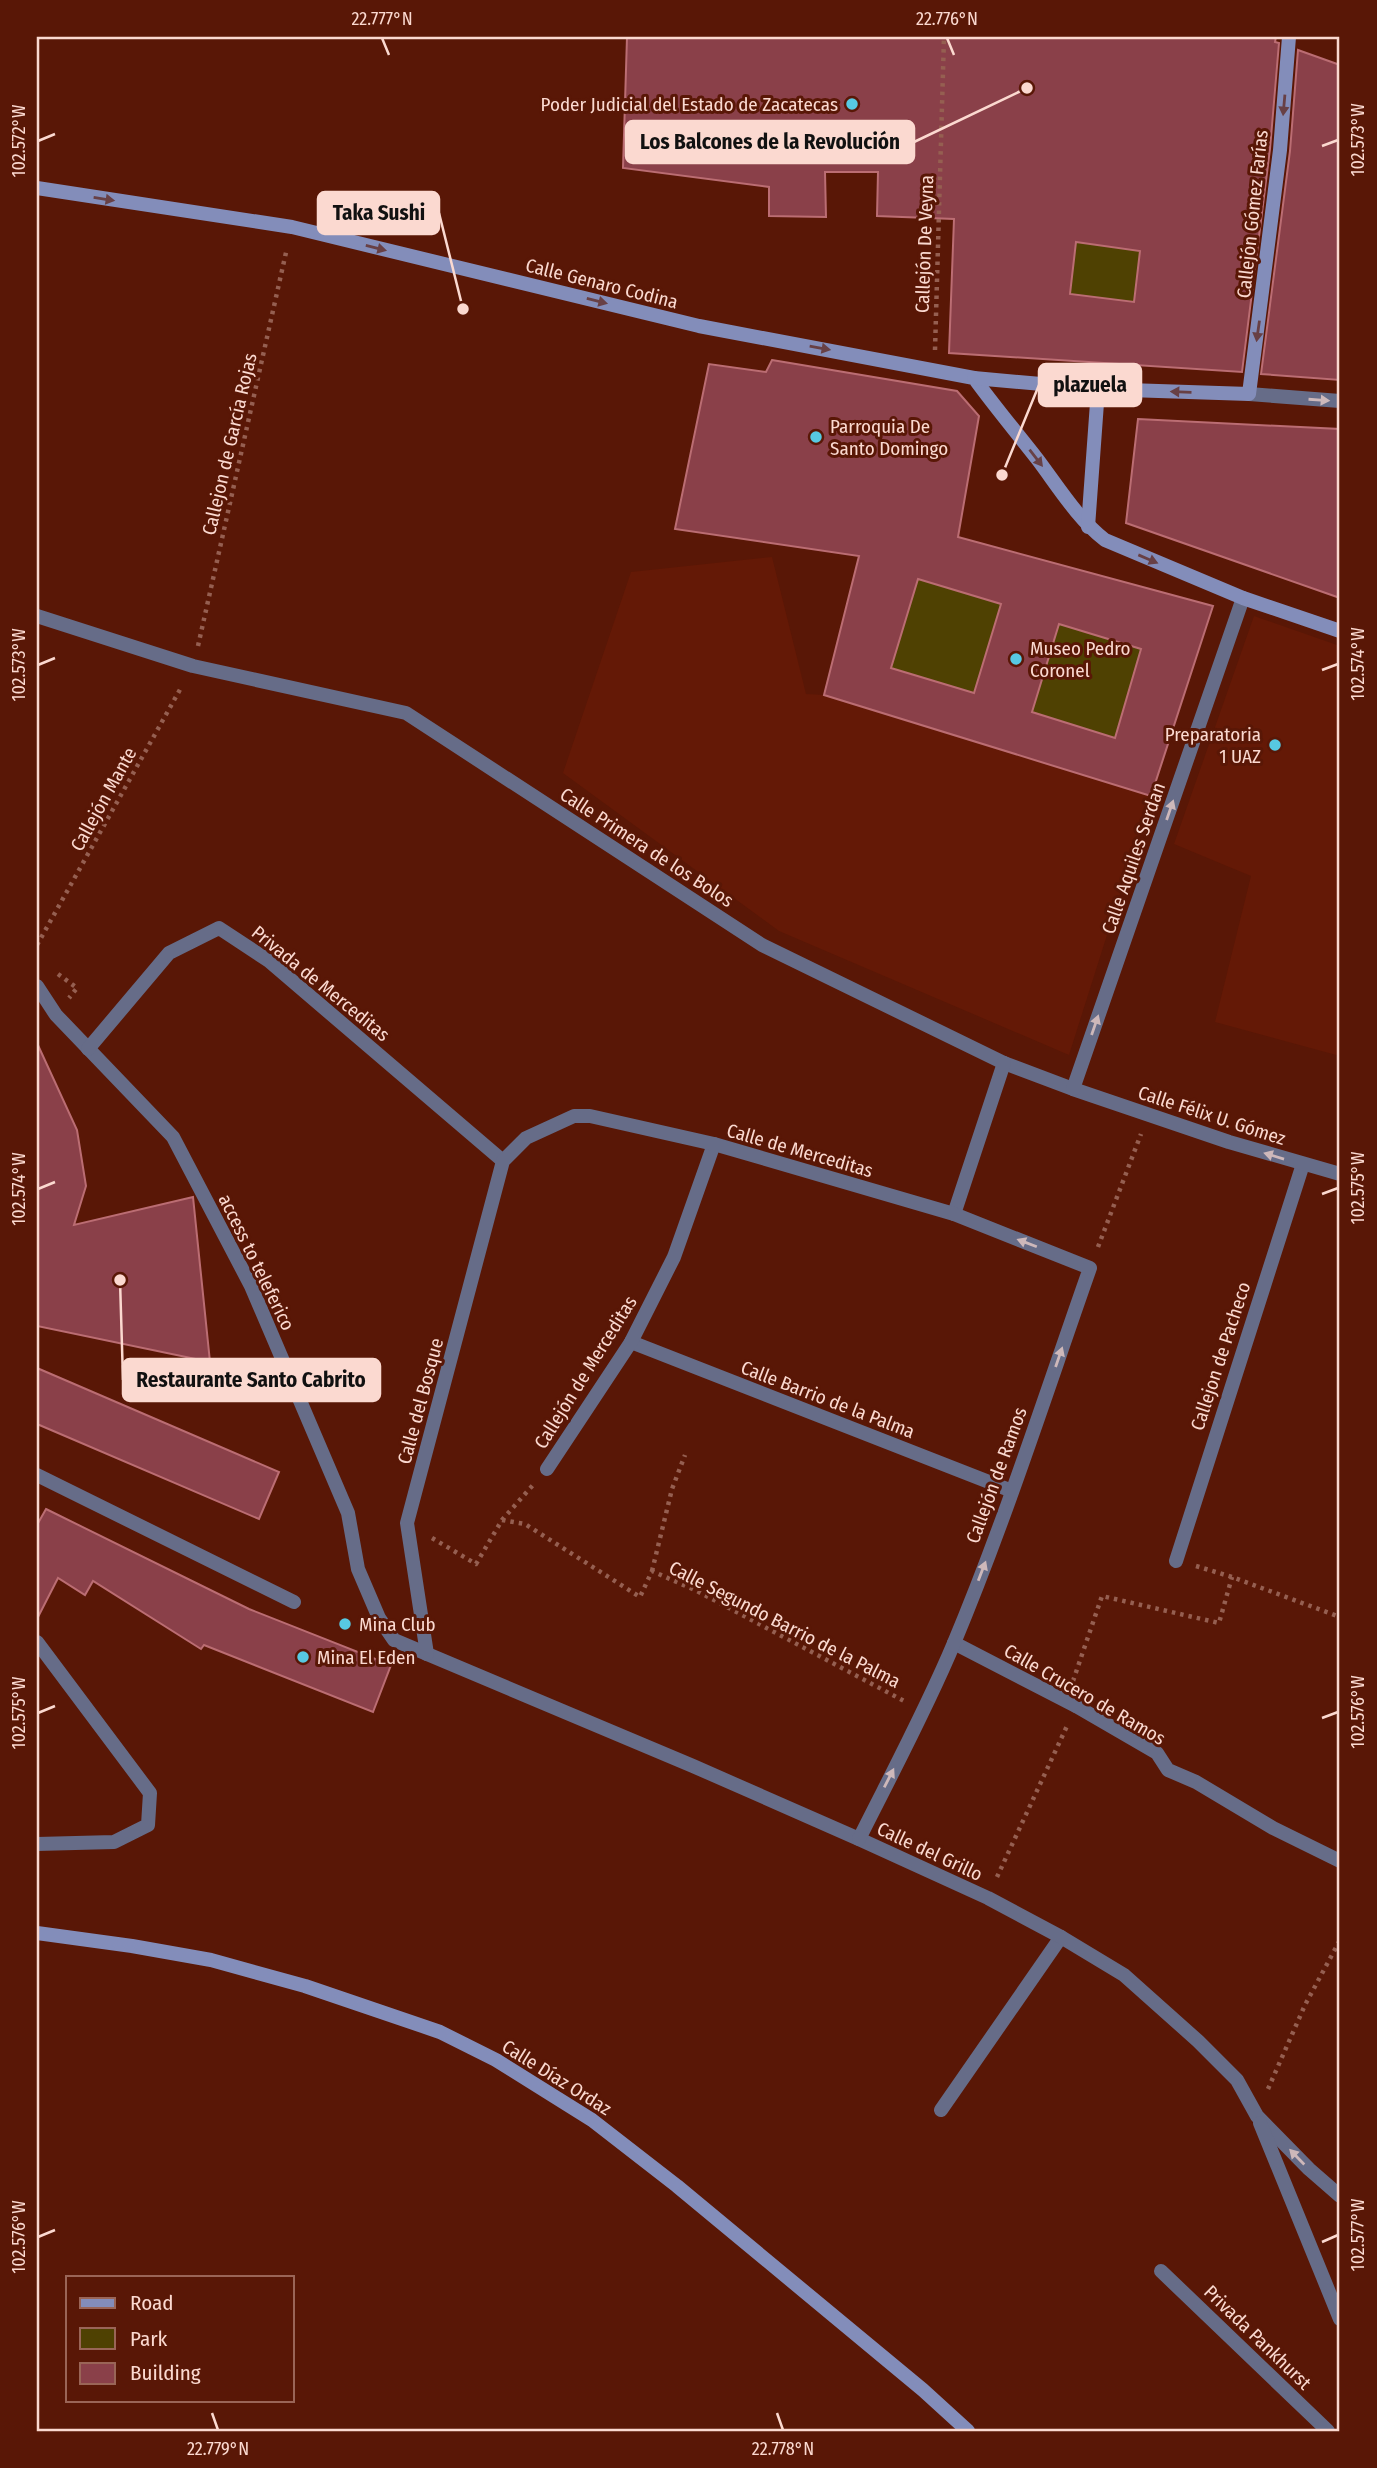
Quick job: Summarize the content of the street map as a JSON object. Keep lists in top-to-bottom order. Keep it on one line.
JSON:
{"streets":{"street":["Callejón Gómez Farías","Calle Genaro Codina","Calle Primera de los Bolos","Calle Aquiles Serdan","Privada de Merceditas","Calle Félix U. Gómez","Calle de Merceditas","access to teleferico","Callejon de Pacheco","Callejón de Merceditas","Calle Barrio de la Palma","Calle del Bosque","Callejón de Ramos","Calle Crucero de Ramos","Calle del Grillo","Calle Díaz Ordaz","Privada Pankhurst"],"path":["Callejón De Veyna","Callejon de García Rojas","Callejón Mante","Calle Segundo Barrio de la Palma"]},"crossings":[["Callejón Gómez Farías","Calle Genaro Codina"],["Callejón De Veyna","Calle Genaro Codina"],["Calle Genaro Codina","Callejon de García Rojas"],["Callejon de García Rojas","Callejón Mante"],["Callejon de García Rojas","Calle Primera de los Bolos"],["Callejón Mante","Calle Primera de los Bolos"],["Calle Primera de los Bolos","Calle Aquiles Serdan"],["Calle Primera de los Bolos","Calle Félix U. Gómez"],["Calle Aquiles Serdan","Calle Félix U. Gómez"],["Privada de Merceditas","Calle de Merceditas"],["Privada de Merceditas","access to teleferico"],["Privada de Merceditas","Calle del Bosque"],["Calle Félix U. Gómez","Callejon de Pacheco"],["Calle de Merceditas","Callejón de Merceditas"],["Calle de Merceditas","Calle del Bosque"],["Calle de Merceditas","Callejón de Ramos"],["access to teleferico","Calle del Bosque"],["access to teleferico","Calle del Grillo"],["Callejón de Merceditas","Calle Barrio de la Palma"],["Callejón de Merceditas","Calle del Bosque"],["Callejón de Merceditas","Calle Segundo Barrio de la Palma"],["Calle Barrio de la Palma","Callejón de Ramos"],["Calle del Bosque","Calle del Grillo"],["Callejón de Ramos","Calle Segundo Barrio de la Palma"],["Callejón de Ramos","Calle Crucero de Ramos"],["Callejón de Ramos","Calle del Grillo"]],"one_way":["Callejón Gómez Farías","Calle Aquiles Serdan","Calle Félix U. Gómez","Callejón de Ramos"],"places":["Los Balcones de la Revolución","Poder Judicial del Estado de Zacatecas","Taka Sushi","Parroquia De Santo Domingo","plazuela","Museo Pedro Coronel","Preparatoria 1 UAZ","Restaurante Santo Cabrito","Mina Club","Mina El Eden"],"legend":["Road","Park","Building"],"coordinates":["22.777°N","22.776°N","102.573°W","102.572°W","102.574°W","102.575°W","102.576°W","102.577°W","22.779°N","22.778°N"]}
